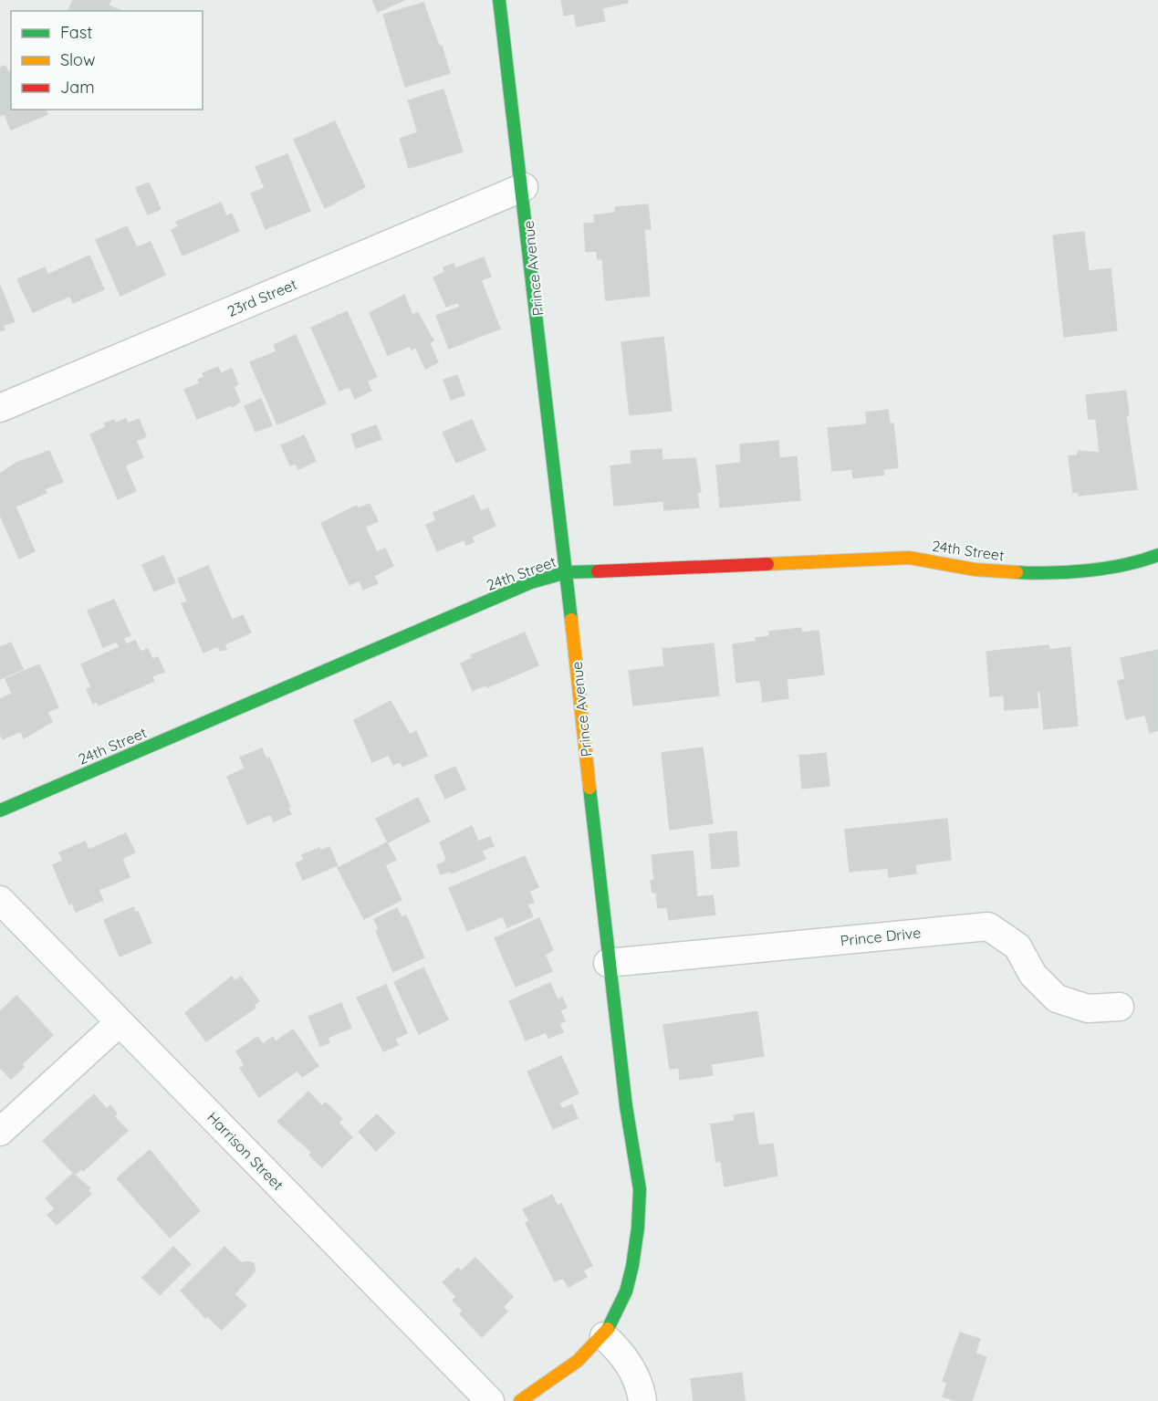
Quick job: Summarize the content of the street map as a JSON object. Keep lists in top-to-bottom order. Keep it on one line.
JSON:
{"streets":{"street":["Prince Avenue","23rd Street","24th Street","Prince Drive","Harrison Street"]},"crossings":[["Prince Avenue","23rd Street"],["Prince Avenue","24th Street"],["Prince Avenue","Prince Drive"]],"legend":["Fast","Slow","Jam"]}
